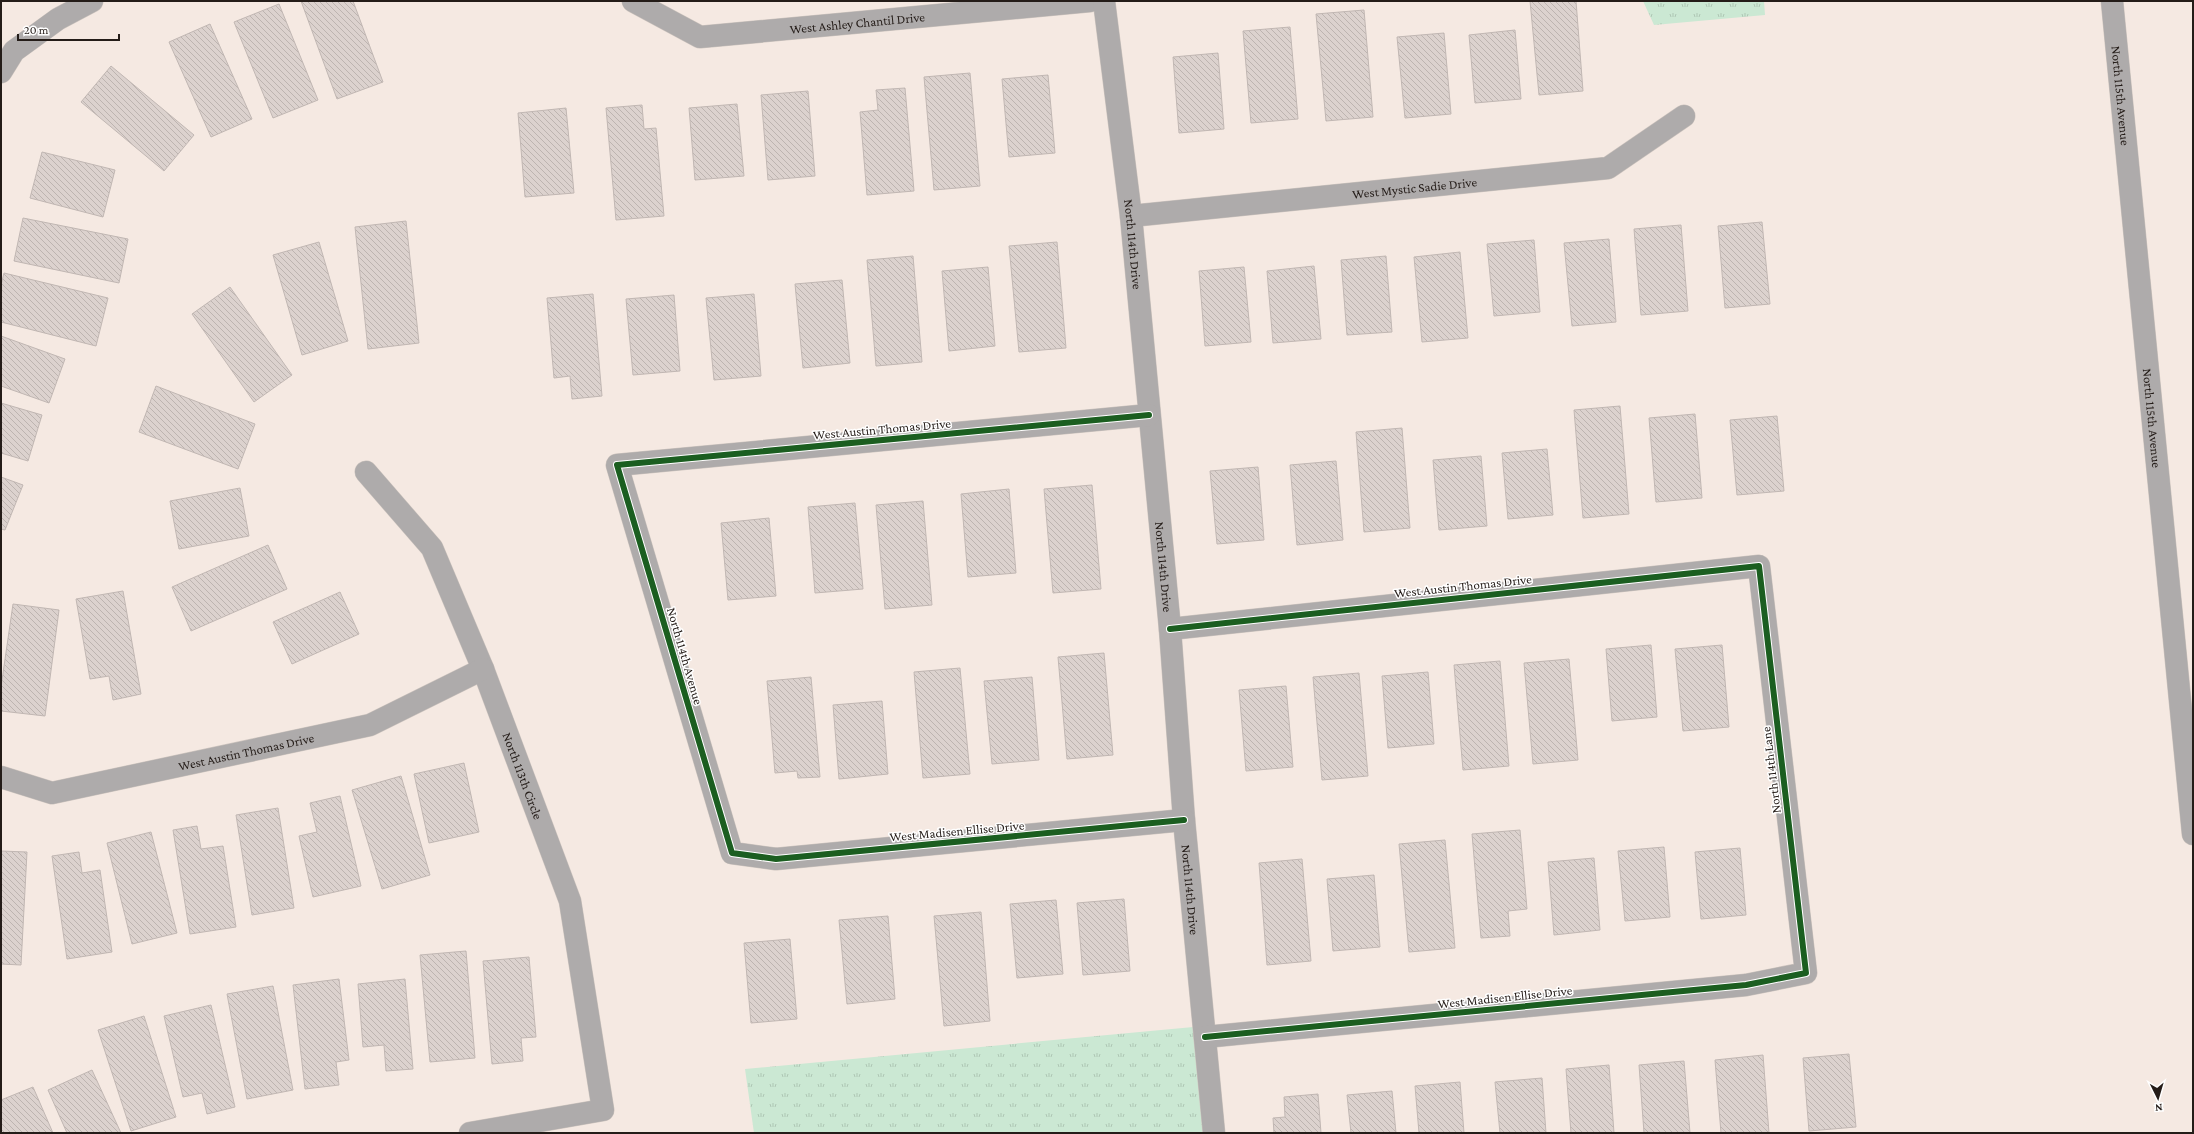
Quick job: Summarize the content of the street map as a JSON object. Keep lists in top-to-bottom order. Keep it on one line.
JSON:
{"streets":{"street":["West Ashley Chantil Drive","North 115th Avenue","West Mystic Sadie Drive","North 114th Drive","West Austin Thomas Drive","North 114th Avenue","North 114th Lane","North 113th Circle","West Madisen Ellise Drive"]},"crossings":[["West Mystic Sadie Drive","North 114th Drive"],["North 114th Drive","West Austin Thomas Drive"],["North 114th Drive","West Madisen Ellise Drive"],["West Austin Thomas Drive","North 114th Avenue"],["West Austin Thomas Drive","North 114th Lane"],["West Austin Thomas Drive","North 113th Circle"],["North 114th Avenue","West Madisen Ellise Drive"],["North 114th Lane","West Madisen Ellise Drive"]],"scale_bar":"20 m","north":"bottom"}
